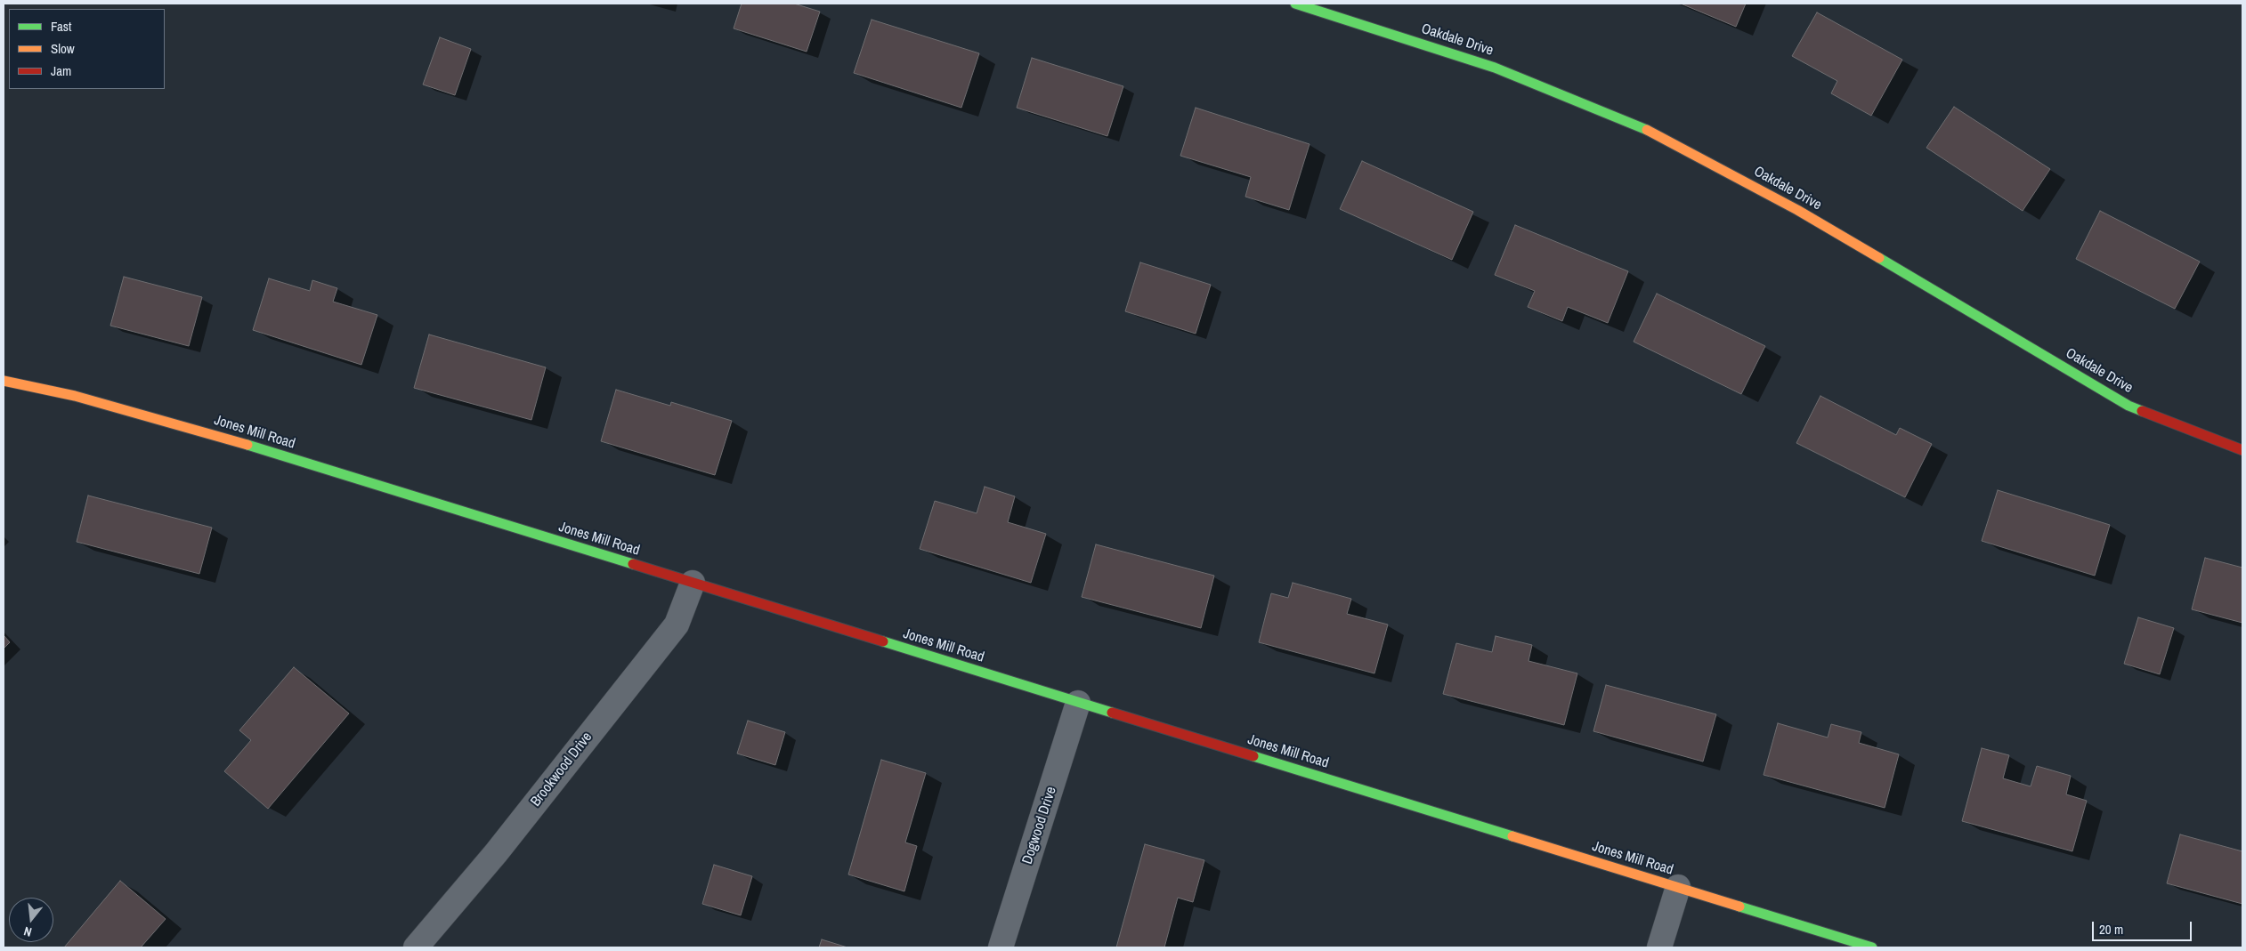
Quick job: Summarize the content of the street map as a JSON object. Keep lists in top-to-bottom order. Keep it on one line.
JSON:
{"streets":{"street":["Oakdale Drive","Jones Mill Road","Brookwood Drive","Dogwood Drive"]},"crossings":[["Jones Mill Road","Brookwood Drive"],["Jones Mill Road","Dogwood Drive"]],"legend":["Fast","Slow","Jam"],"scale_bar":"20 m","north":"bottom"}
